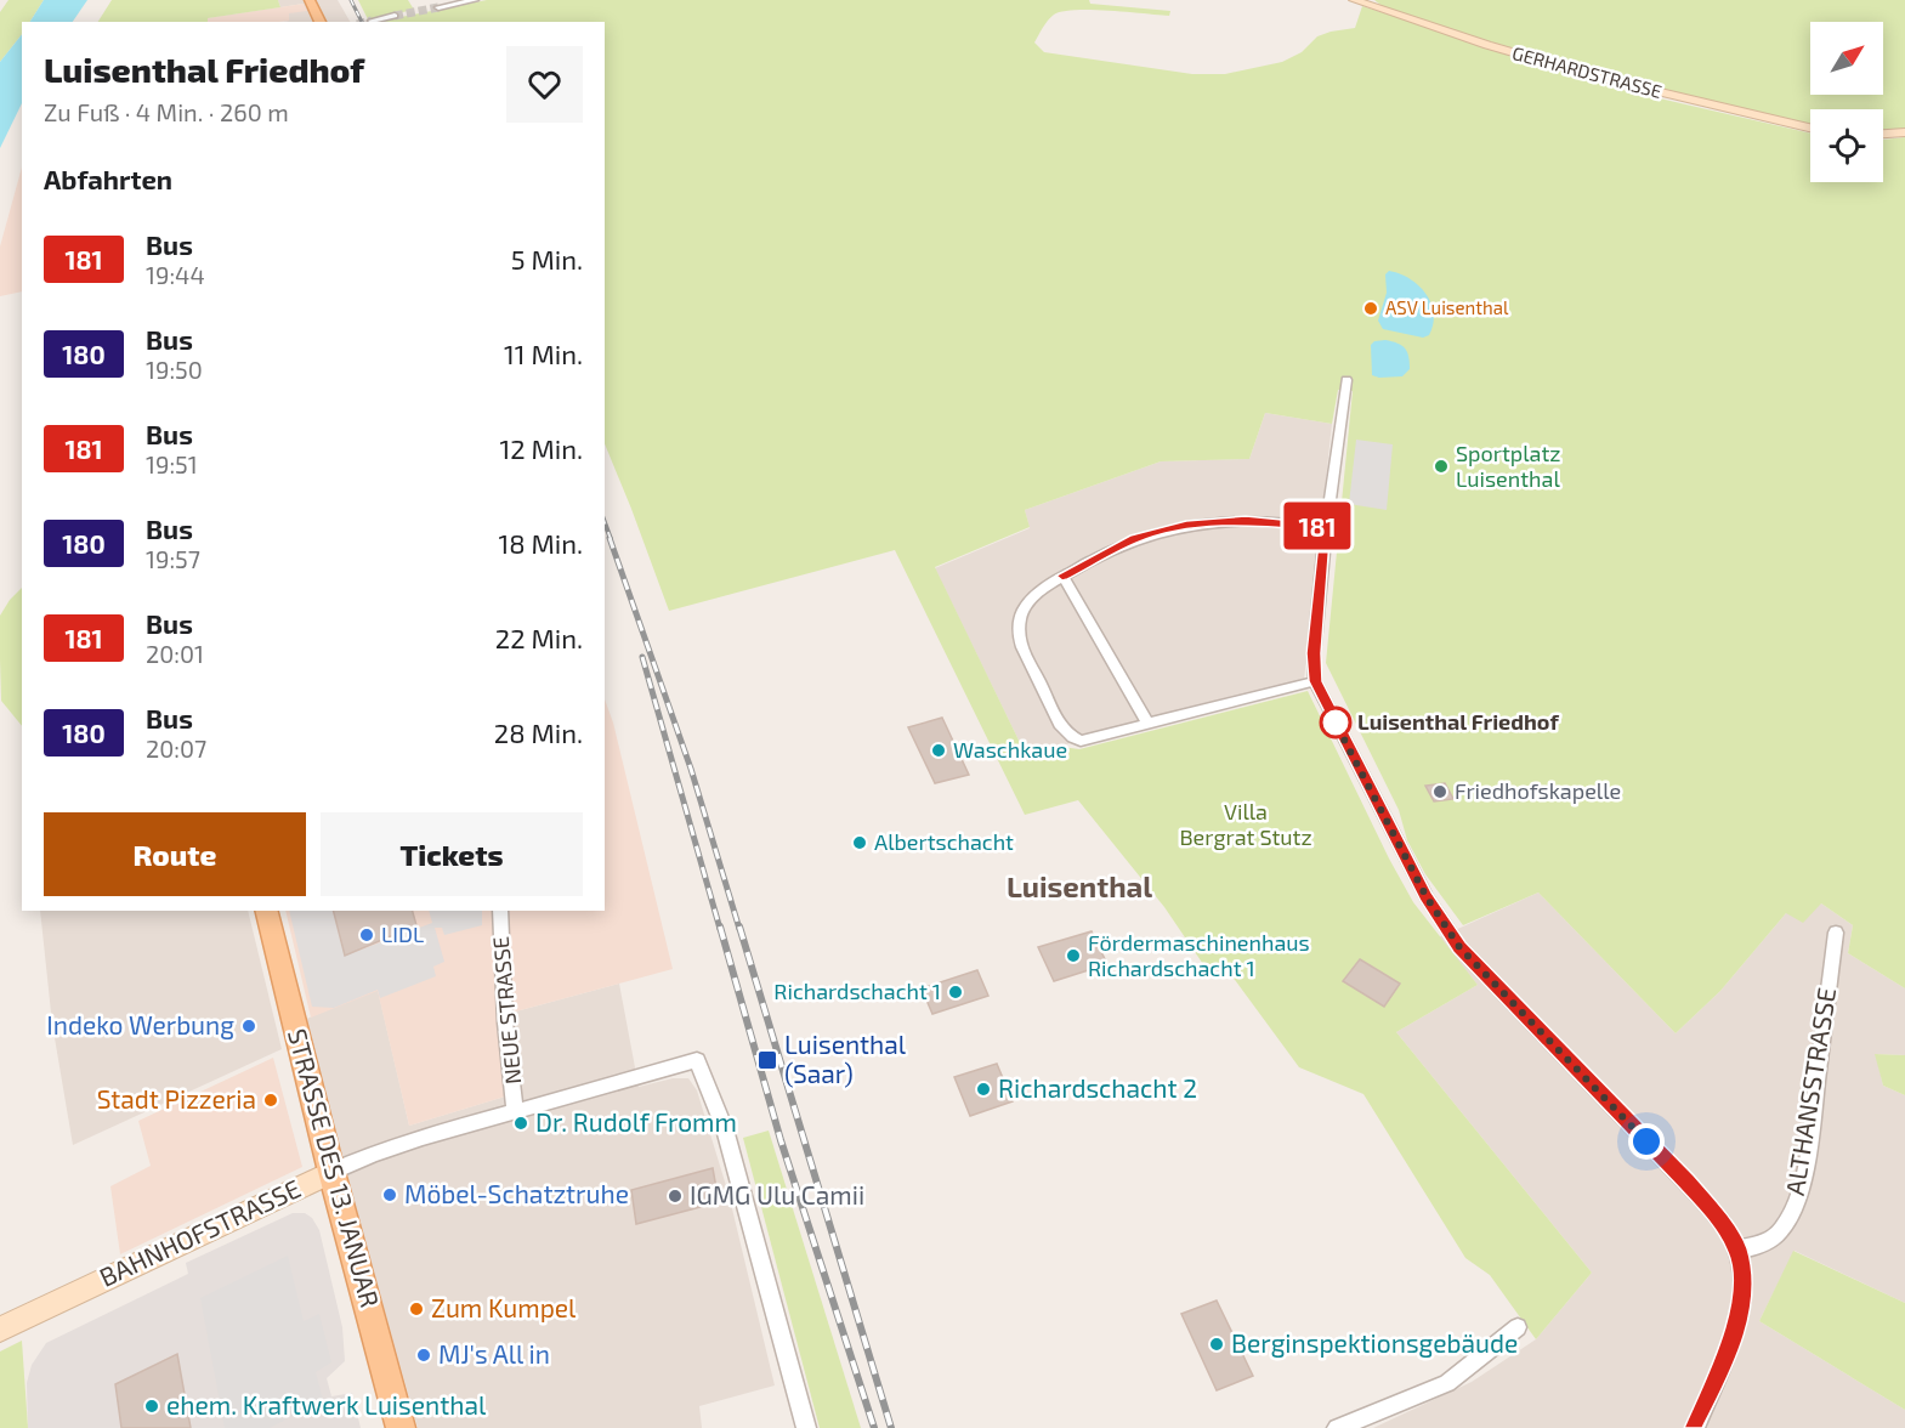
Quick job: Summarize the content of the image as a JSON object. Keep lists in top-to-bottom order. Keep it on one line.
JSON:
{"streets":{"main road":["STRASSE DES 13. JANUAR"],"street":["GERHARDSTRASSE","NEUE STRASSE","ALTHANSSTRASSE","BAHNHOFSTRASSE"]},"crossings":[["NEUE STRASSE","BAHNHOFSTRASSE"],["STRASSE DES 13. JANUAR","BAHNHOFSTRASSE"]],"districts":["Luisenthal"],"parks":["Villa Bergrat Stutz"],"places":{"other":["ASV Luisenthal","Sportplatz Luisenthal","Luisenthal Friedhof","Waschkaue","Friedhofskapelle","Albertschacht","LIDL","Fördermaschinenhaus Richardschacht 1","Richardschacht 1","Indeko Werbung","Richardschacht 2","Stadt Pizzeria","Dr. Rudolf Fromm","Möbel-Schatztruhe","IGMG Ulu Camii","Zum Kumpel","Berginspektionsgebäude","MJ's All in","ehem. Kraftwerk Luisenthal"],"transit":["Luisenthal (Saar)"]},"lines":["bus line 181"],"north":"top right","page":{"on_map":"181","heading":[["Luisenthal Friedhof","Zu Fuß · 4 Min. · 260 m"],"Abfahrten"],"list":[{"mark":"181","name":"Bus","note":"19:44","value":"5 Min."},{"mark":"180","name":"Bus","note":"19:50","value":"11 Min."},{"mark":"181","name":"Bus","note":"19:51","value":"12 Min."},{"mark":"180","name":"Bus","note":"19:57","value":"18 Min."},{"mark":"181","name":"Bus","note":"20:01","value":"22 Min."},{"mark":"180","name":"Bus","note":"20:07","value":"28 Min."}],"buttons":["Route","Tickets"]}}
